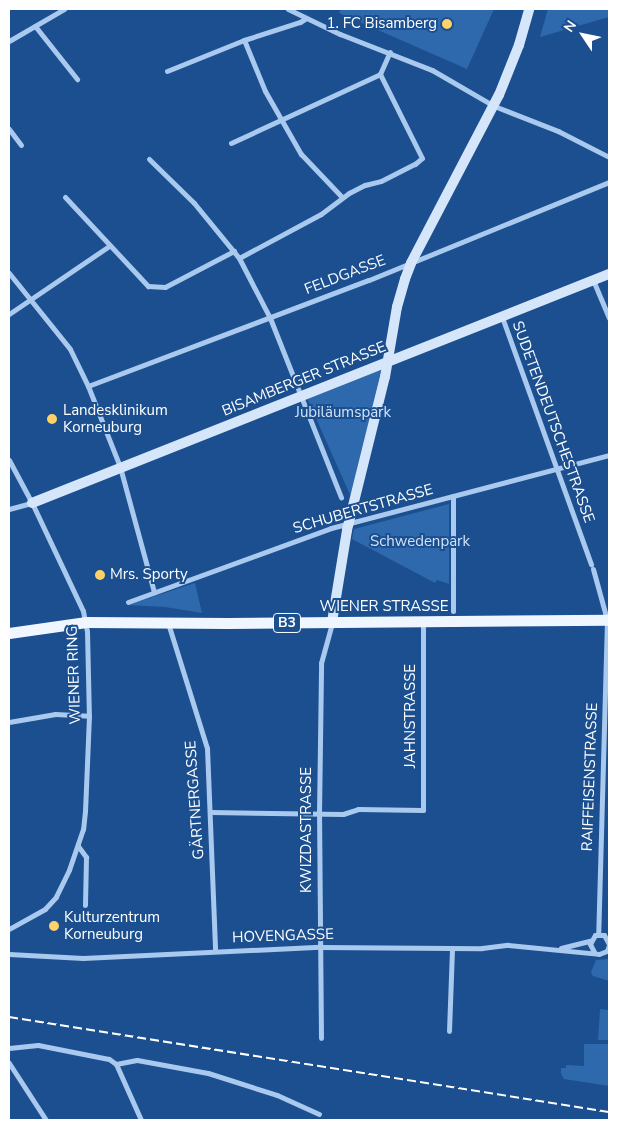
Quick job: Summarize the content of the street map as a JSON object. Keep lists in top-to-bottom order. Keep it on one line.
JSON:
{"streets":{"main road":["BISAMBERGER STRASSE","WIENER STRASSE","B3"],"street":["FELDGASSE","SUDETENDEUTSCHESTRASSE","SCHUBERTSTRASSE","WIENER RING","JAHNSTRASSE","RAIFFEISENSTRASSE","GÄRTNERGASSE","KWIZDASTRASSE","HOVENGASSE"]},"crossings":[["BISAMBERGER STRASSE","SUDETENDEUTSCHESTRASSE"],["BISAMBERGER STRASSE","WIENER RING"],["SUDETENDEUTSCHESTRASSE","SCHUBERTSTRASSE"],["SUDETENDEUTSCHESTRASSE","WIENER STRASSE"],["SUDETENDEUTSCHESTRASSE","RAIFFEISENSTRASSE"],["WIENER STRASSE","WIENER RING"],["WIENER STRASSE","JAHNSTRASSE"],["WIENER STRASSE","RAIFFEISENSTRASSE"],["WIENER STRASSE","GÄRTNERGASSE"],["WIENER STRASSE","KWIZDASTRASSE"],["JAHNSTRASSE","KWIZDASTRASSE"],["RAIFFEISENSTRASSE","HOVENGASSE"],["GÄRTNERGASSE","HOVENGASSE"],["KWIZDASTRASSE","HOVENGASSE"]],"parks":["Jubiläumspark","Schwedenpark"],"places":["1. FC Bisamberg","Landesklinikum Korneuburg","Mrs. Sporty","Kulturzentrum Korneuburg"],"north":"top left"}
